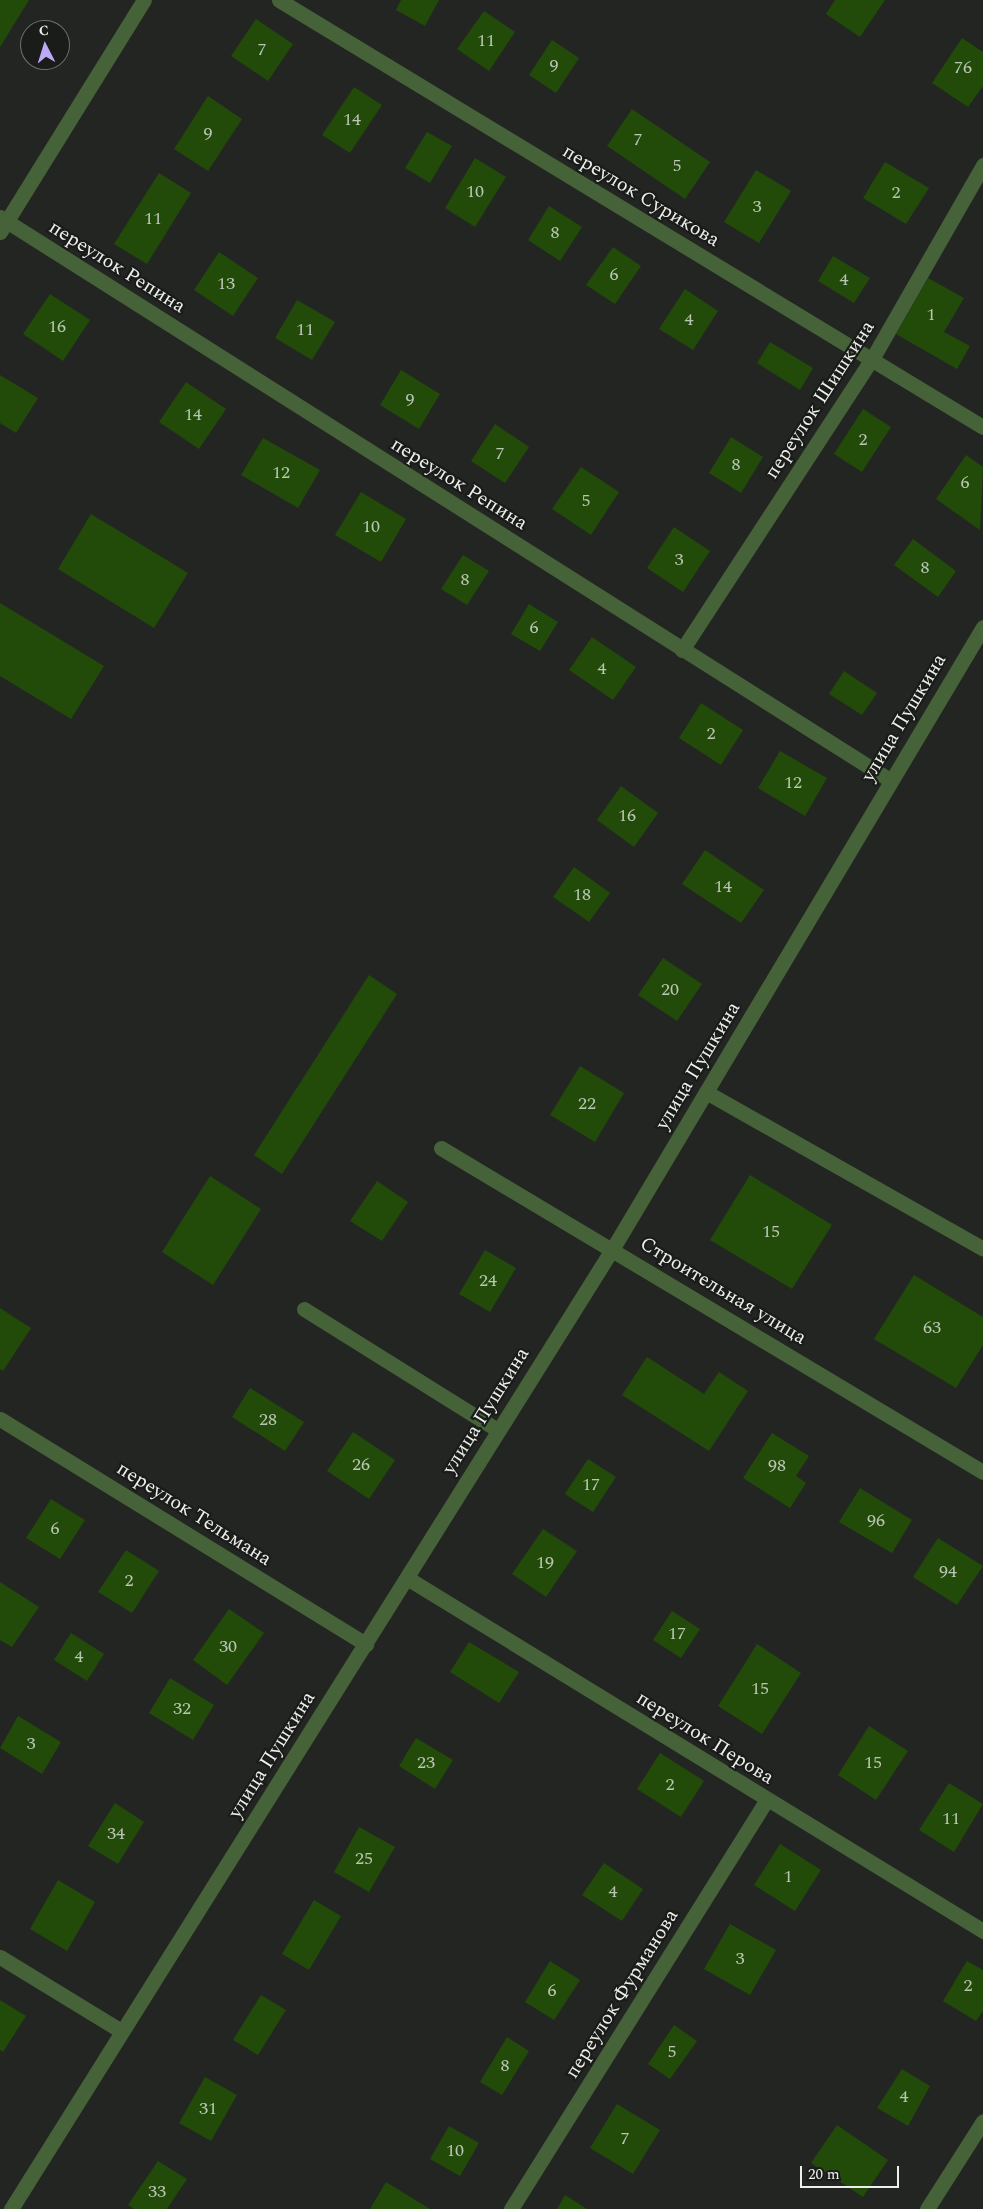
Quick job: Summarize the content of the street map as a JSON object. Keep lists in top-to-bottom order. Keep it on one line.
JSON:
{"streets":{"street":["переулок Сурикова","переулок Репина","переулок Шишкина","улица Пушкина","Строительная улица","переулок Тельмана","переулок Перова","переулок Фурманова"]},"crossings":[["переулок Сурикова","переулок Шишкина"],["переулок Репина","переулок Шишкина"],["переулок Репина","улица Пушкина"],["улица Пушкина","Строительная улица"],["улица Пушкина","переулок Тельмана"],["улица Пушкина","переулок Перова"],["переулок Перова","переулок Фурманова"]],"house_numbers":["11","7","9","76","14","9","7","5","10","2","3","11","8","6","4","13","1","4","16","11","9","14","2","7","8","12","6","5","10","3","8","8","6","4","2","12","16","14","18","20","22","15","24","63","28","26","98","17","96","6","19","94","2","17","30","4","15","32","3","23","15","2","11","34","25","1","4","3","2","6","5","8","4","31","7","10","33"],"scale_bar":"20 m","north":"top"}
